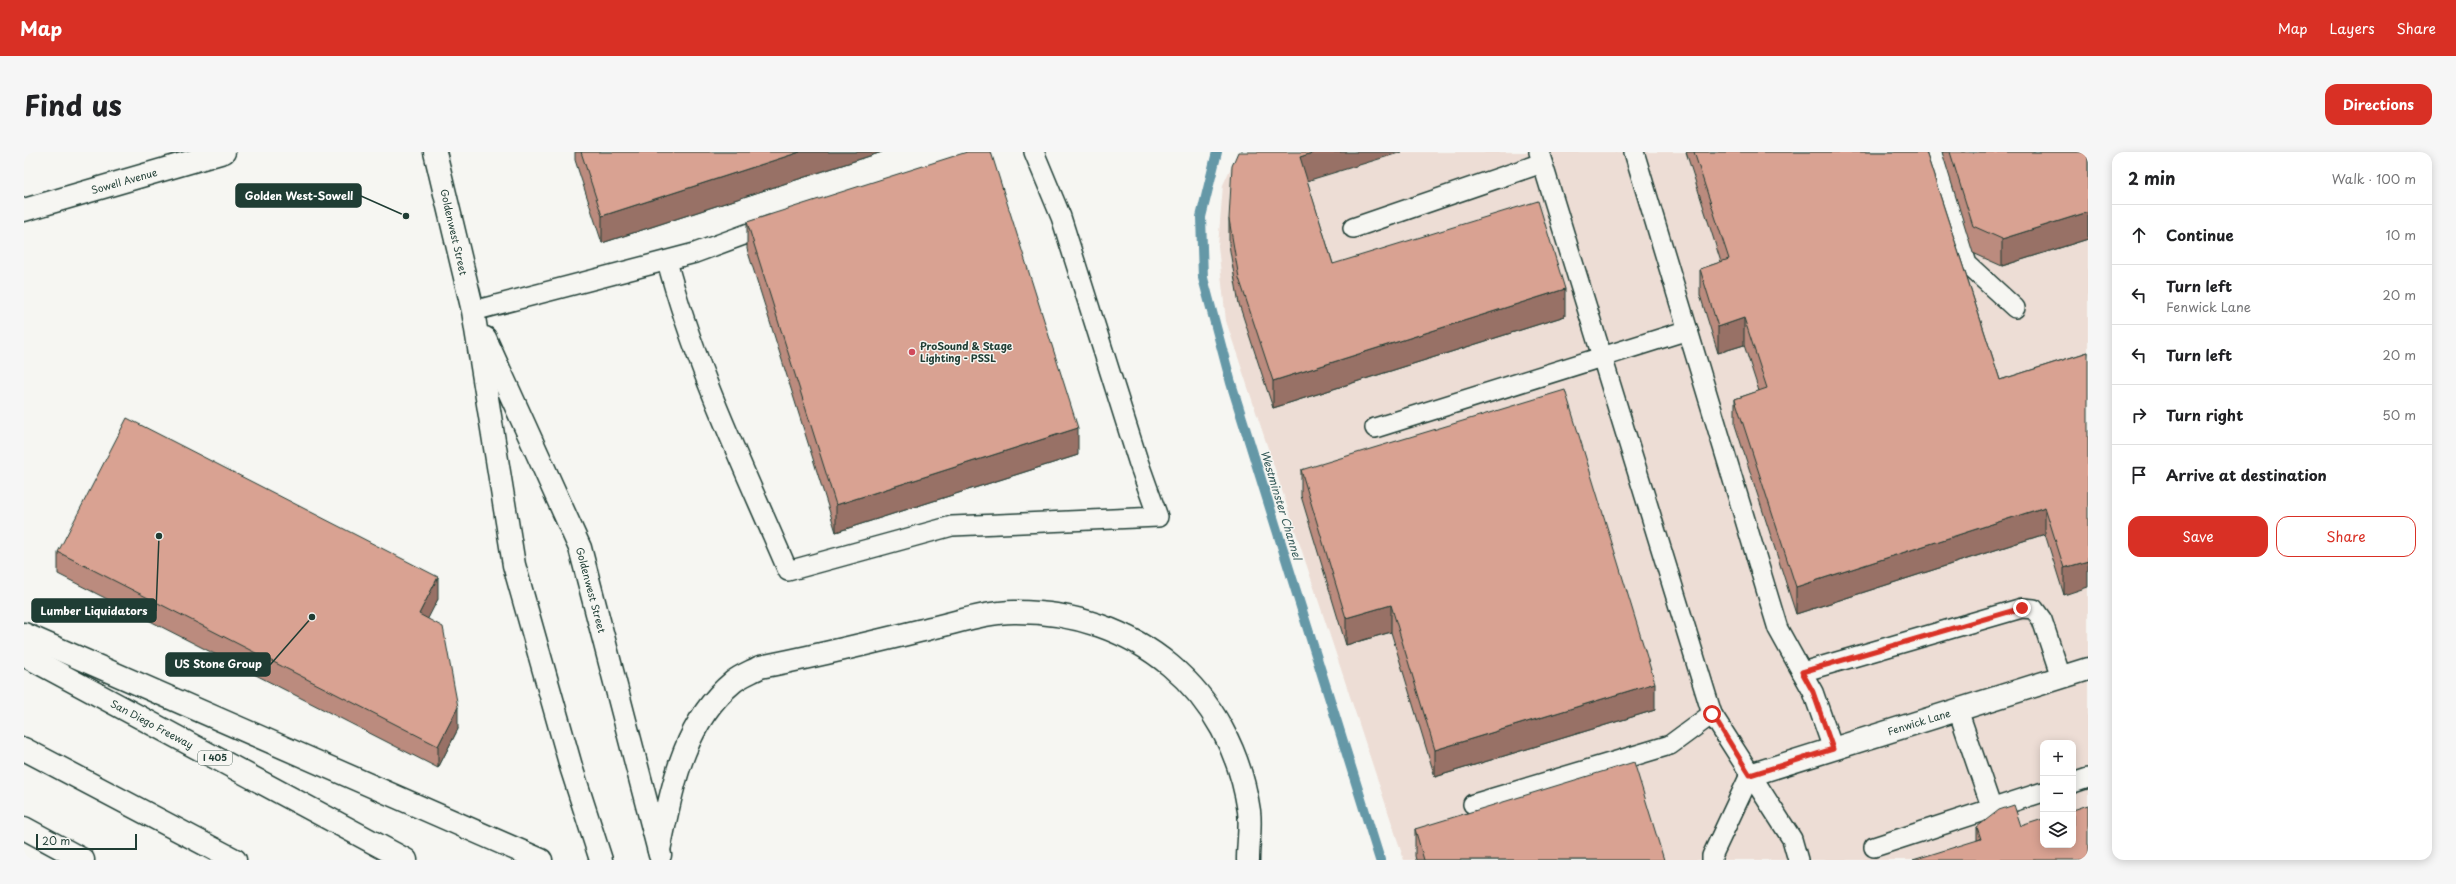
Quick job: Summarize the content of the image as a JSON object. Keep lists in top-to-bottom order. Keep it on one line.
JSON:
{"streets":{"main road":["Sowell Avenue","Goldenwest Street","Fenwick Lane","San Diego Freeway","I 405"]},"water":["Westminster Channel"],"places":["Golden West-Sowell","ProSound & Stage Lighting - PSSL","Lumber Liquidators","US Stone Group"],"scale_bar":"20 m","page":{"header":"Map","nav":["Map","Layers","Share"],"title":"Find us","buttons":["Directions",["Save","Share"]],"heading":["2 min","Walk · 100 m"],"list":[["Continue","10 m"],["Turn left","Fenwick Lane","20 m"],["Turn left","20 m"],["Turn right","50 m"],"Arrive at destination"],"map_buttons":["+","−"],"scale":"20 m"}}
